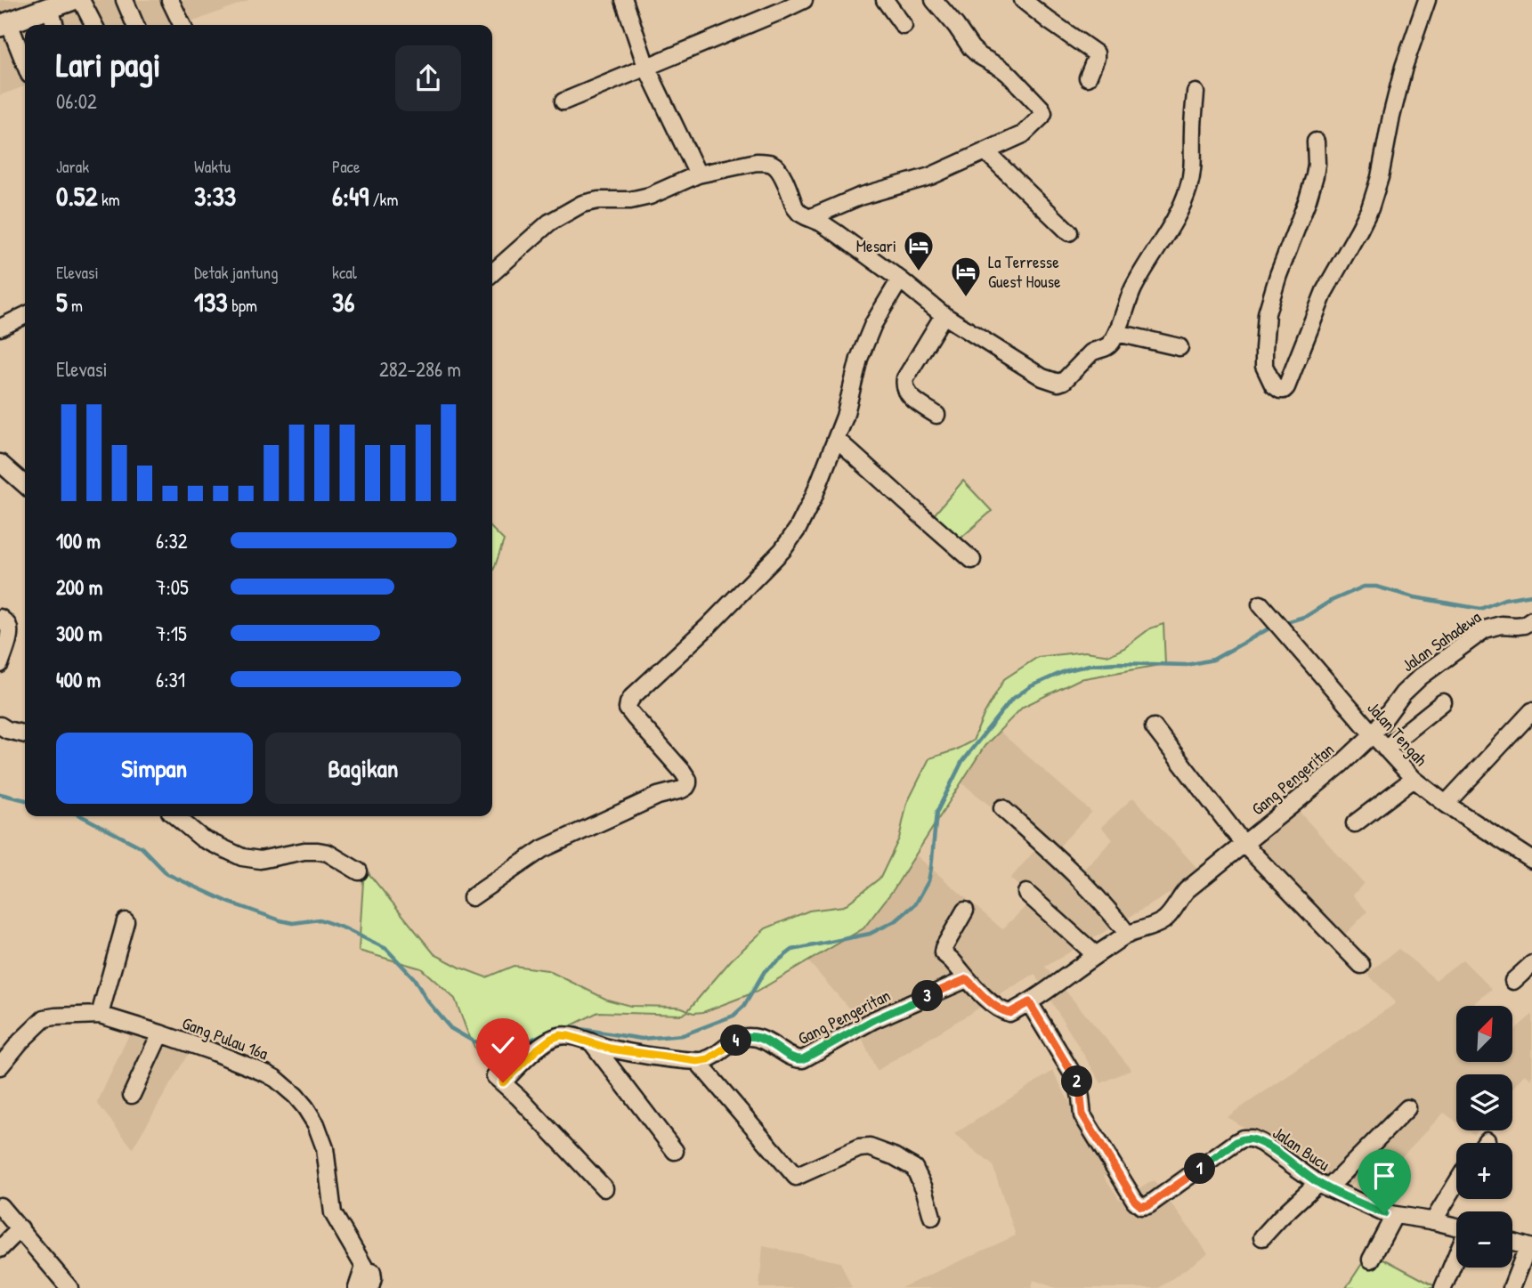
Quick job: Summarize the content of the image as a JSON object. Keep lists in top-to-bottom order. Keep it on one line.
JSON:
{"streets":{"street":["Jalan Sahadewa","Jalan Tengah","Gang Pengeritan","Gang Pulau 16a","Jalan Bucu"]},"crossings":[["Jalan Sahadewa","Jalan Tengah"],["Jalan Sahadewa","Gang Pengeritan"],["Jalan Tengah","Gang Pengeritan"],["Gang Pengeritan","Jalan Bucu"]],"places":{"hotel":["Mesari","La Terresse Guest House"]},"north":"top right","page":{"heading":["Lari pagi","06:02"],"stats":[["Jarak","0.52 km"],["Waktu","3:33"],["Pace","6:49 /km"],["Elevasi","5 m"],["Detak jantung","133 bpm"],["kcal","36"]],"chart":["Elevasi","282–286 m"],"list":[{"name":"100 m","note":"6:32"},{"name":"200 m","note":"7:05"},{"name":"300 m","note":"7:15"},{"name":"400 m","note":"6:31"}],"buttons":["Simpan","Bagikan"],"pins":["3","4","2","1"],"map_buttons":["+","−"]}}
